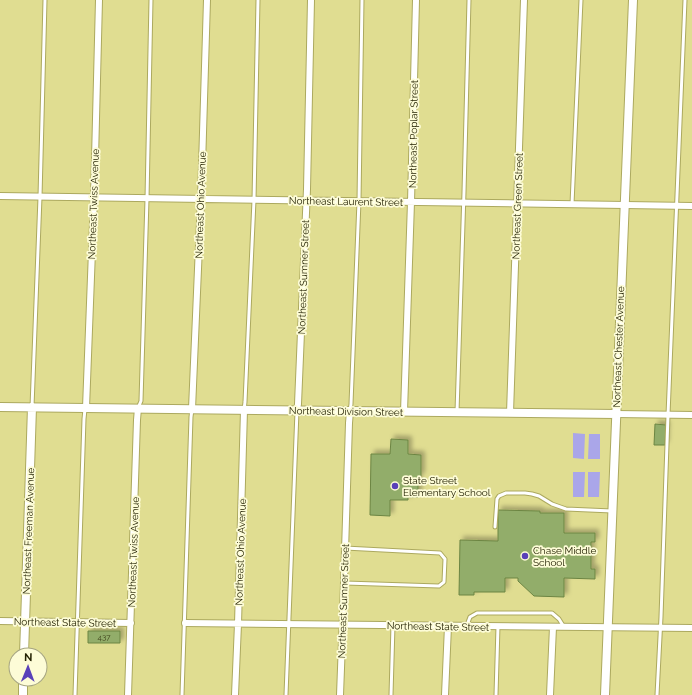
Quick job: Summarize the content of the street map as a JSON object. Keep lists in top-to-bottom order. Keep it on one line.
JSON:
{"streets":{"street":["Northeast Poplar Street","Northeast Laurent Street","Northeast Twiss Avenue","Northeast Ohio Avenue","Northeast Green Street","Northeast Sumner Street","Northeast Chester Avenue","Northeast Division Street","Northeast Freeman Avenue","Northeast State Street"]},"crossings":[["Northeast Poplar Street","Northeast Laurent Street"],["Northeast Poplar Street","Northeast Division Street"],["Northeast Laurent Street","Northeast Twiss Avenue"],["Northeast Laurent Street","Northeast Ohio Avenue"],["Northeast Laurent Street","Northeast Green Street"],["Northeast Laurent Street","Northeast Sumner Street"],["Northeast Laurent Street","Northeast Chester Avenue"],["Northeast Twiss Avenue","Northeast Division Street"],["Northeast Twiss Avenue","Northeast State Street"],["Northeast Ohio Avenue","Northeast Division Street"],["Northeast Ohio Avenue","Northeast State Street"],["Northeast Green Street","Northeast Division Street"],["Northeast Sumner Street","Northeast Division Street"],["Northeast Sumner Street","Northeast State Street"],["Northeast Chester Avenue","Northeast Division Street"],["Northeast Chester Avenue","Northeast State Street"],["Northeast Division Street","Northeast Freeman Avenue"],["Northeast Freeman Avenue","Northeast State Street"]],"places":["State Street Elementary School","Chase Middle School"],"house_numbers":["437"],"north":"top"}
